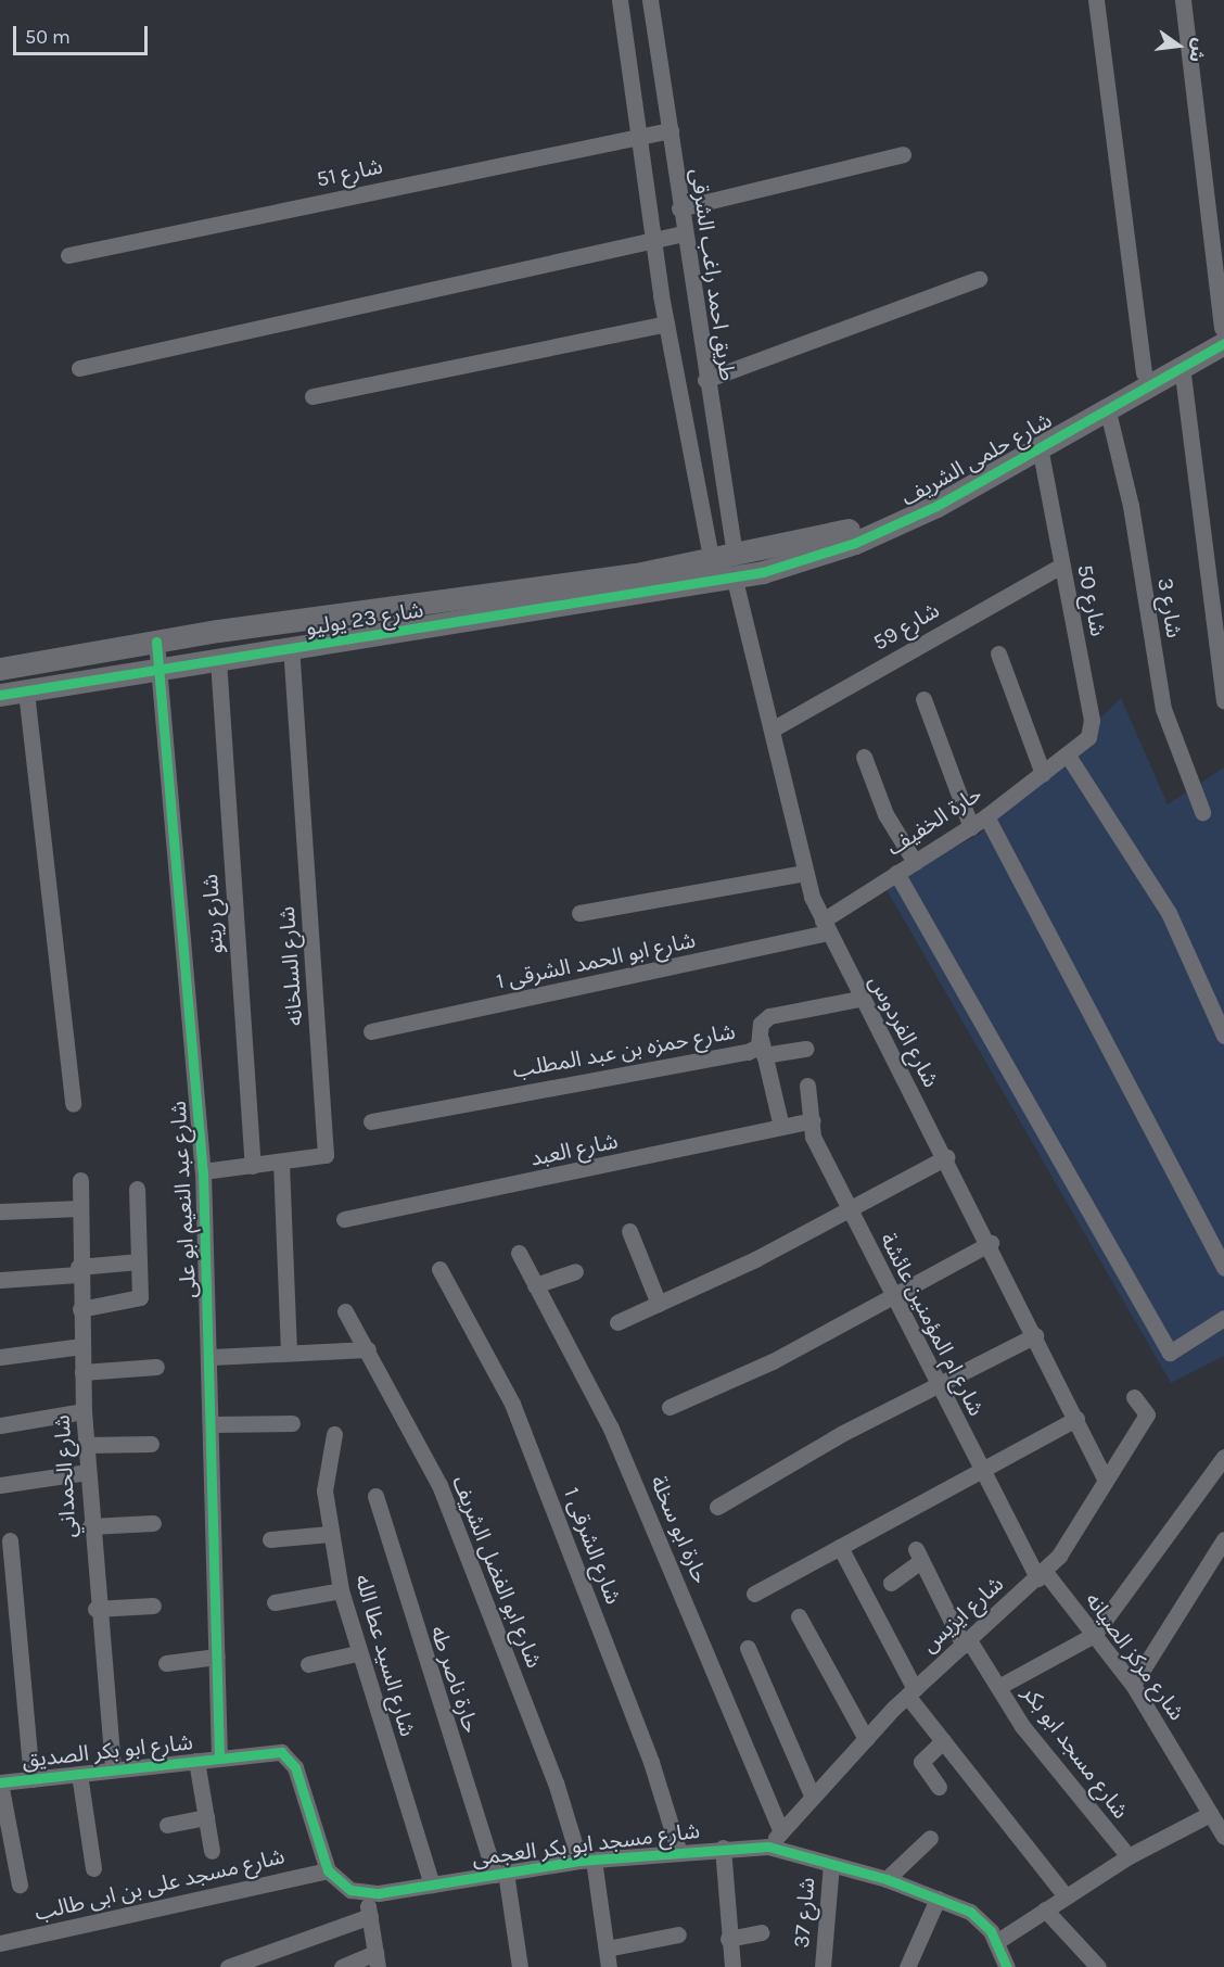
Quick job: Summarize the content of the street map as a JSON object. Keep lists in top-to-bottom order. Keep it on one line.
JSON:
{"streets":{"street":["شارع 51","طريق احمد راغب الشرقى","شارع حلمى الشريف","شارع 50","شارع 3","شارع 23 يوليو","شارع 59","حارة الخفيف","شارع ريتو","شارع ابو الحمد الشرقى 1","شارع السلخانه","شارع الفردوس","شارع حمزه بن عبد المطلب","شارع العبد","شارع عبد النعيم ابو على","شارع ام المؤمنين عائشة","شارع الحمداني","حارة ابو سخلة","شارع الشرقى 1","شارع ابو الفضل الشريف","شارع ايزيس","شارع السيد عطا الله","شارع مركز الصيانه","حارة ناصر طه","شارع ابو بكر الصديق","شارع مسجد ابو بكر","شارع مسجد ابو بكر العجمى","شارع مسجد على بن ابى طالب","شارع 37"]},"crossings":[["شارع 51","طريق احمد راغب الشرقى"],["شارع 51","شارع الفردوس"],["طريق احمد راغب الشرقى","شارع حلمى الشريف"],["شارع حلمى الشريف","شارع 50"],["شارع حلمى الشريف","شارع 3"],["شارع حلمى الشريف","شارع 23 يوليو"],["شارع حلمى الشريف","شارع الفردوس"],["شارع حلمى الشريف","شارع عبد النعيم ابو على"],["شارع 50","شارع 59"],["شارع 50","حارة الخفيف"],["شارع 23 يوليو","شارع ريتو"],["شارع 23 يوليو","شارع السلخانه"],["شارع 23 يوليو","شارع الفردوس"],["شارع 23 يوليو","شارع عبد النعيم ابو على"],["شارع 59","شارع الفردوس"],["حارة الخفيف","شارع ابو الحمد الشرقى 1"],["حارة الخفيف","شارع الفردوس"],["شارع ريتو","شارع السلخانه"],["شارع ابو الحمد الشرقى 1","شارع الفردوس"],["شارع السلخانه","شارع عبد النعيم ابو على"],["شارع الفردوس","شارع حمزه بن عبد المطلب"],["شارع الفردوس","شارع ايزيس"],["شارع العبد","شارع ام المؤمنين عائشة"],["شارع عبد النعيم ابو على","شارع ابو بكر الصديق"],["شارع ام المؤمنين عائشة","شارع ايزيس"],["شارع ام المؤمنين عائشة","شارع مركز الصيانه"],["شارع الحمداني","شارع ابو بكر الصديق"],["حارة ابو سخلة","شارع ايزيس"],["شارع الشرقى 1","شارع مسجد ابو بكر العجمى"],["شارع ابو الفضل الشريف","شارع مسجد ابو بكر العجمى"],["شارع ايزيس","شارع مركز الصيانه"],["شارع ايزيس","شارع مسجد ابو بكر"],["شارع ايزيس","شارع مسجد ابو بكر العجمى"],["شارع السيد عطا الله","شارع مسجد ابو بكر العجمى"],["حارة ناصر طه","شارع مسجد ابو بكر العجمى"],["شارع مسجد ابو بكر العجمى","شارع 37"]],"scale_bar":"50 m","north":"right"}
